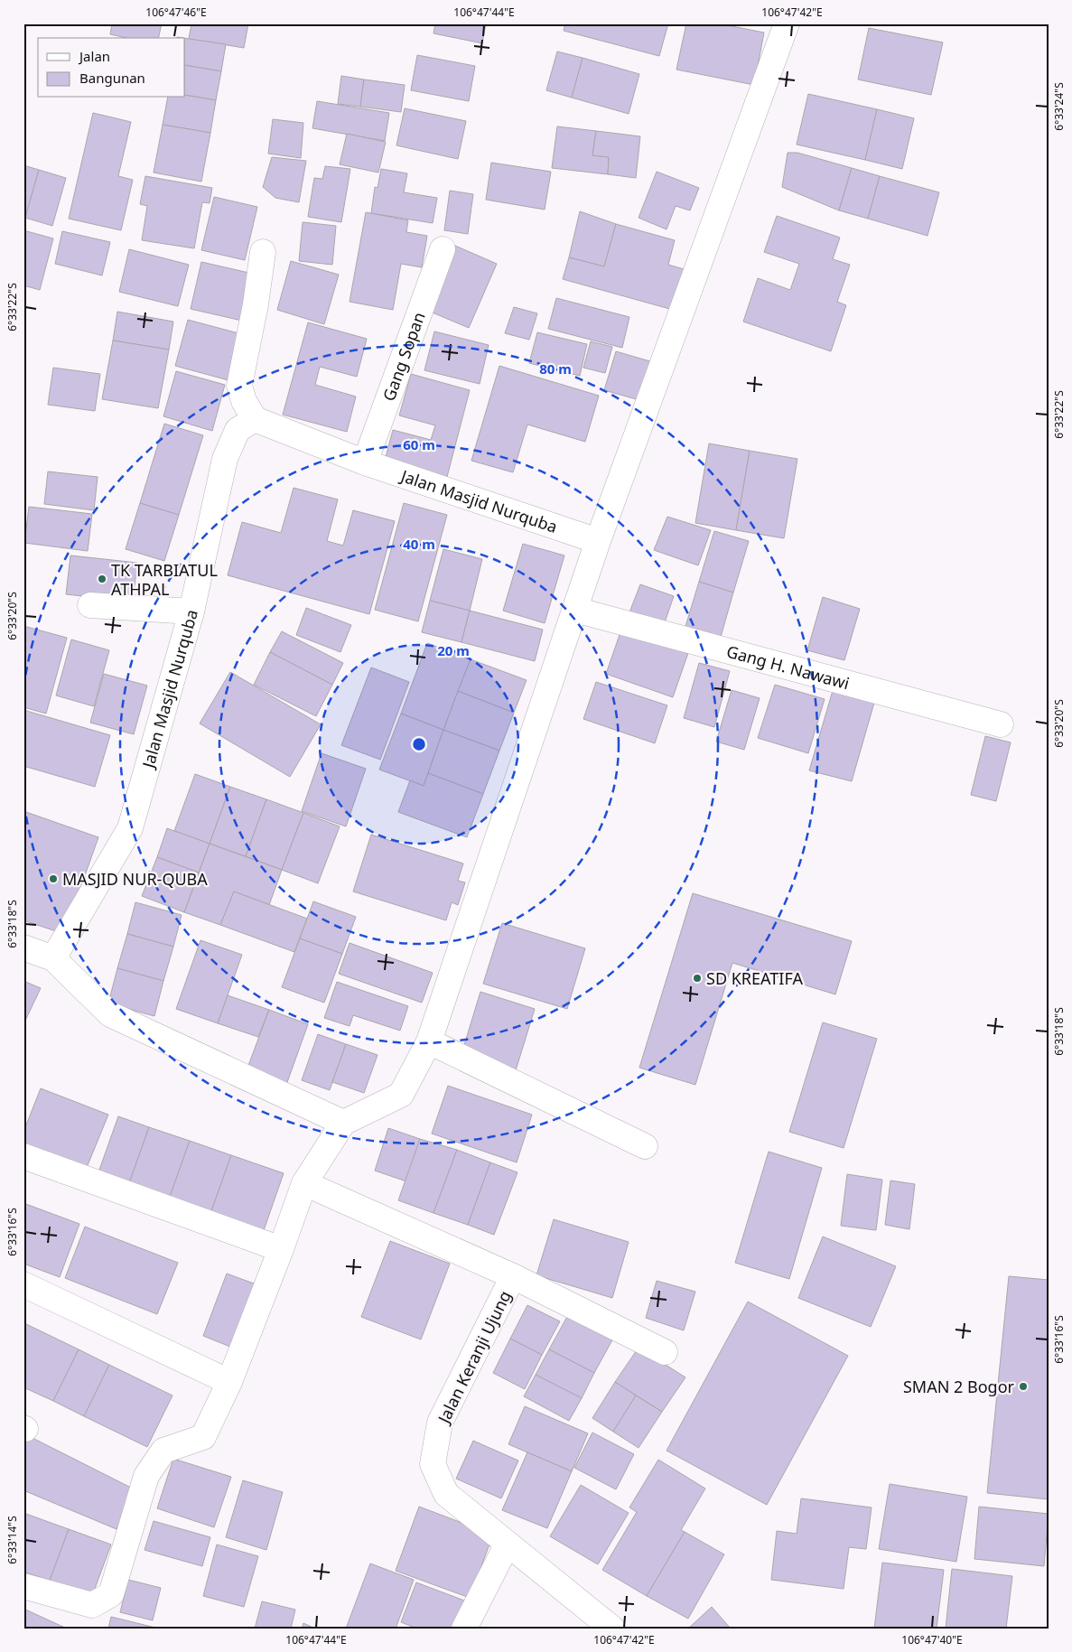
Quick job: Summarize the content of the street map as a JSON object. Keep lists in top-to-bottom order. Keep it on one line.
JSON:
{"streets":{"street":["Gang Sopan","Jalan Masjid Nurquba","Gang H. Nawawi","Jalan Keranji Ujung"]},"crossings":[["Gang Sopan","Jalan Masjid Nurquba"]],"places":["TK TARBIATUL ATHPAL","MASJID NUR-QUBA","SD KREATIFA","SMAN 2 Bogor"],"legend":["Jalan","Bangunan"],"coordinates":["106°47'46\"E","106°47'44\"E","106°47'42\"E","6°33'24\"S","6°33'22\"S","6°33'20\"S","6°33'18\"S","6°33'16\"S","6°33'14\"S","106°47'40\"E"],"rings":["80 m","60 m","40 m","20 m"]}
